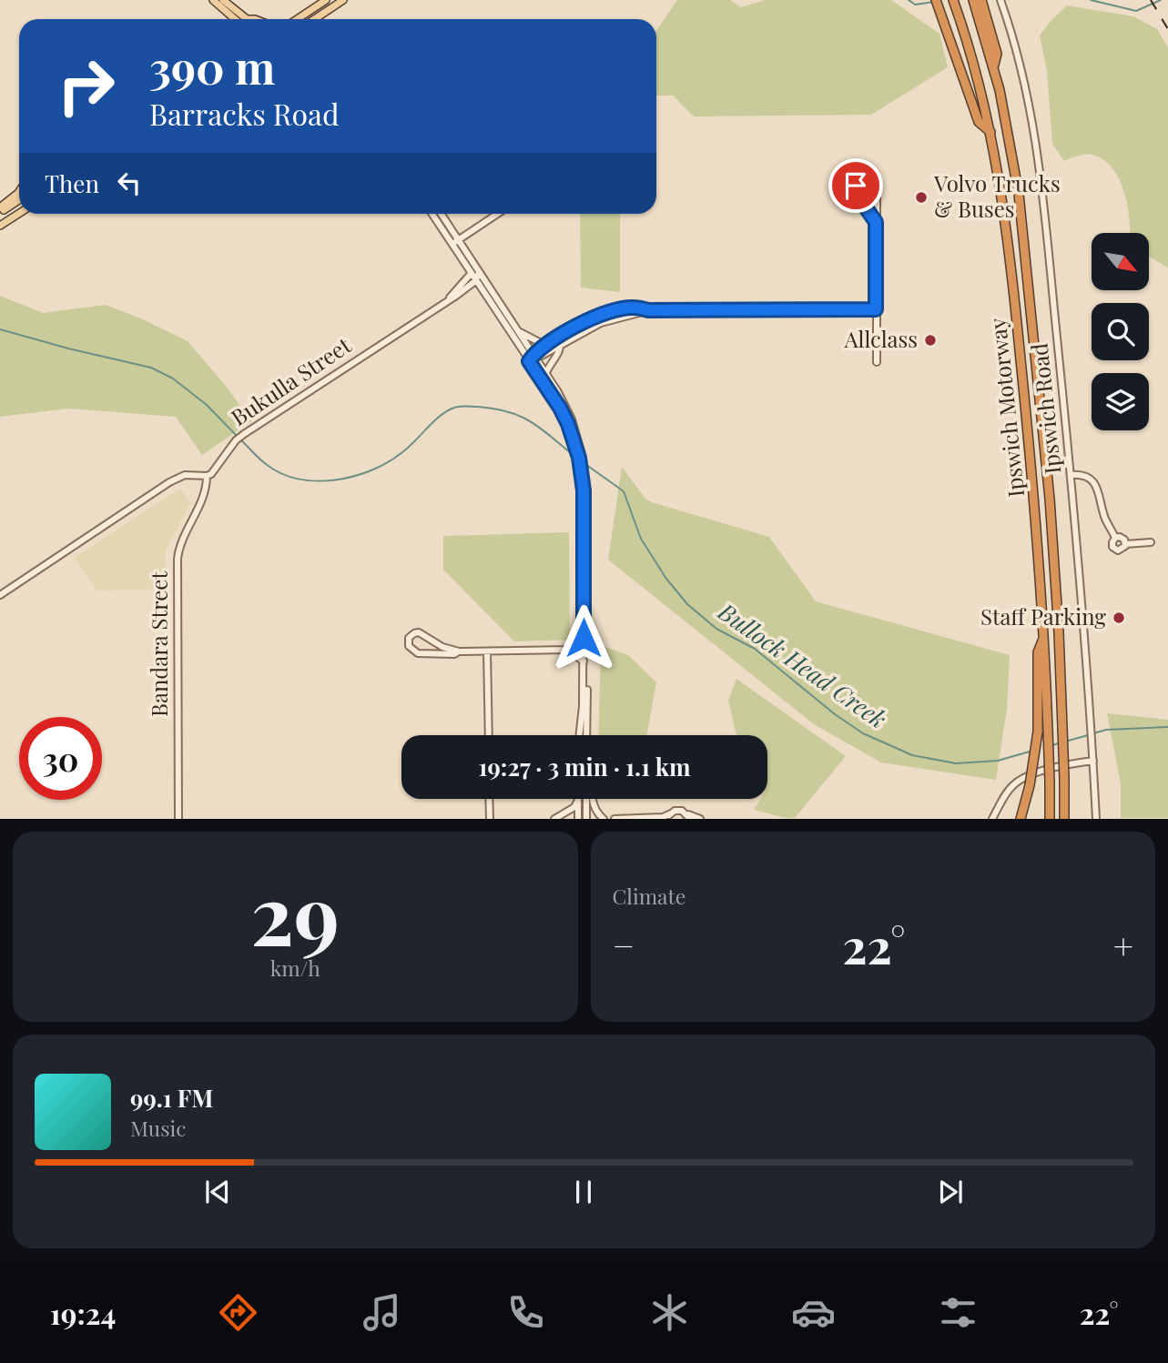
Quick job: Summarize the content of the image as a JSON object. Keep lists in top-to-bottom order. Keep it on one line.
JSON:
{"streets":{"highway":["Ipswich Motorway"],"street":["Bukulla Street","Ipswich Road","Bandara Street"]},"crossings":[["Bukulla Street","Bandara Street"]],"water":["Bullock Head Creek"],"places":["Volvo Trucks & Buses","Allclass","Staff Parking"],"north":"bottom right","page":{"turn":["390 m","Barracks Road"],"then":"Then","limit":"30","trip":"19:27 · 3 min · 1.1 km","tile":[["29","km/h"],"Climate"],"heat":["−","22°","+"],"song":["99.1 FM","Music"],"tabs":["19:24","22°"]}}
